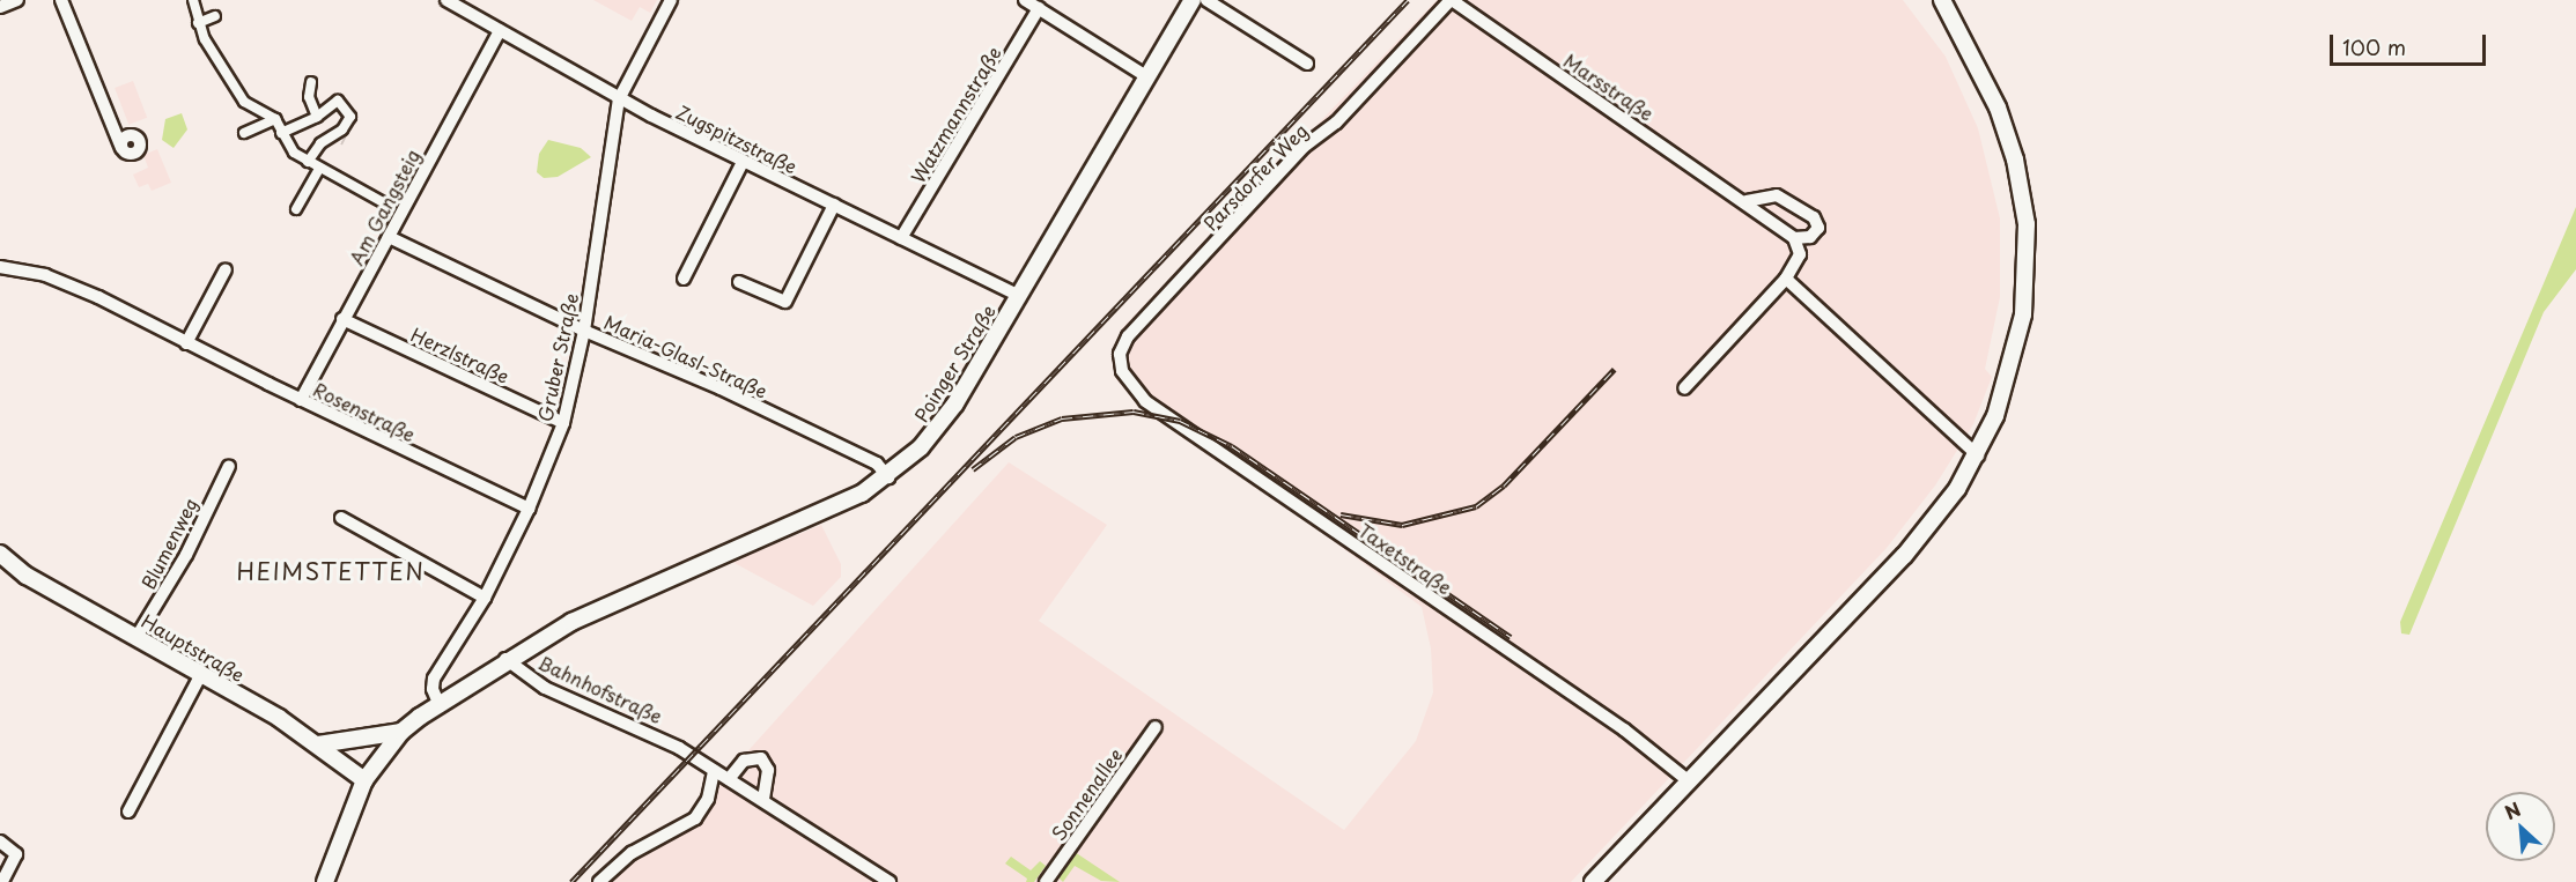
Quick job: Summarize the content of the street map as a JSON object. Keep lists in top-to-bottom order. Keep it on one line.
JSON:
{"streets":{"street":["Marsstraße","Watzmannstraße","Zugspitzstraße","Parsdorfer Weg","Am Gangsteig","Herzlstraße","Maria-Glasl-Straße","Gruber Straße","Poinger Straße","Rosenstraße","Blumenweg","Taxetstraße","Hauptstraße","Bahnhofstraße","Sonnenallee"]},"crossings":[["Marsstraße","Parsdorfer Weg"],["Watzmannstraße","Zugspitzstraße"],["Zugspitzstraße","Am Gangsteig"],["Zugspitzstraße","Gruber Straße"],["Zugspitzstraße","Poinger Straße"],["Parsdorfer Weg","Taxetstraße"],["Am Gangsteig","Herzlstraße"],["Am Gangsteig","Maria-Glasl-Straße"],["Am Gangsteig","Rosenstraße"],["Herzlstraße","Gruber Straße"],["Maria-Glasl-Straße","Gruber Straße"],["Maria-Glasl-Straße","Poinger Straße"],["Gruber Straße","Rosenstraße"],["Poinger Straße","Bahnhofstraße"],["Blumenweg","Hauptstraße"]],"districts":["HEIMSTETTEN"],"scale_bar":"100 m","north":"top left"}
